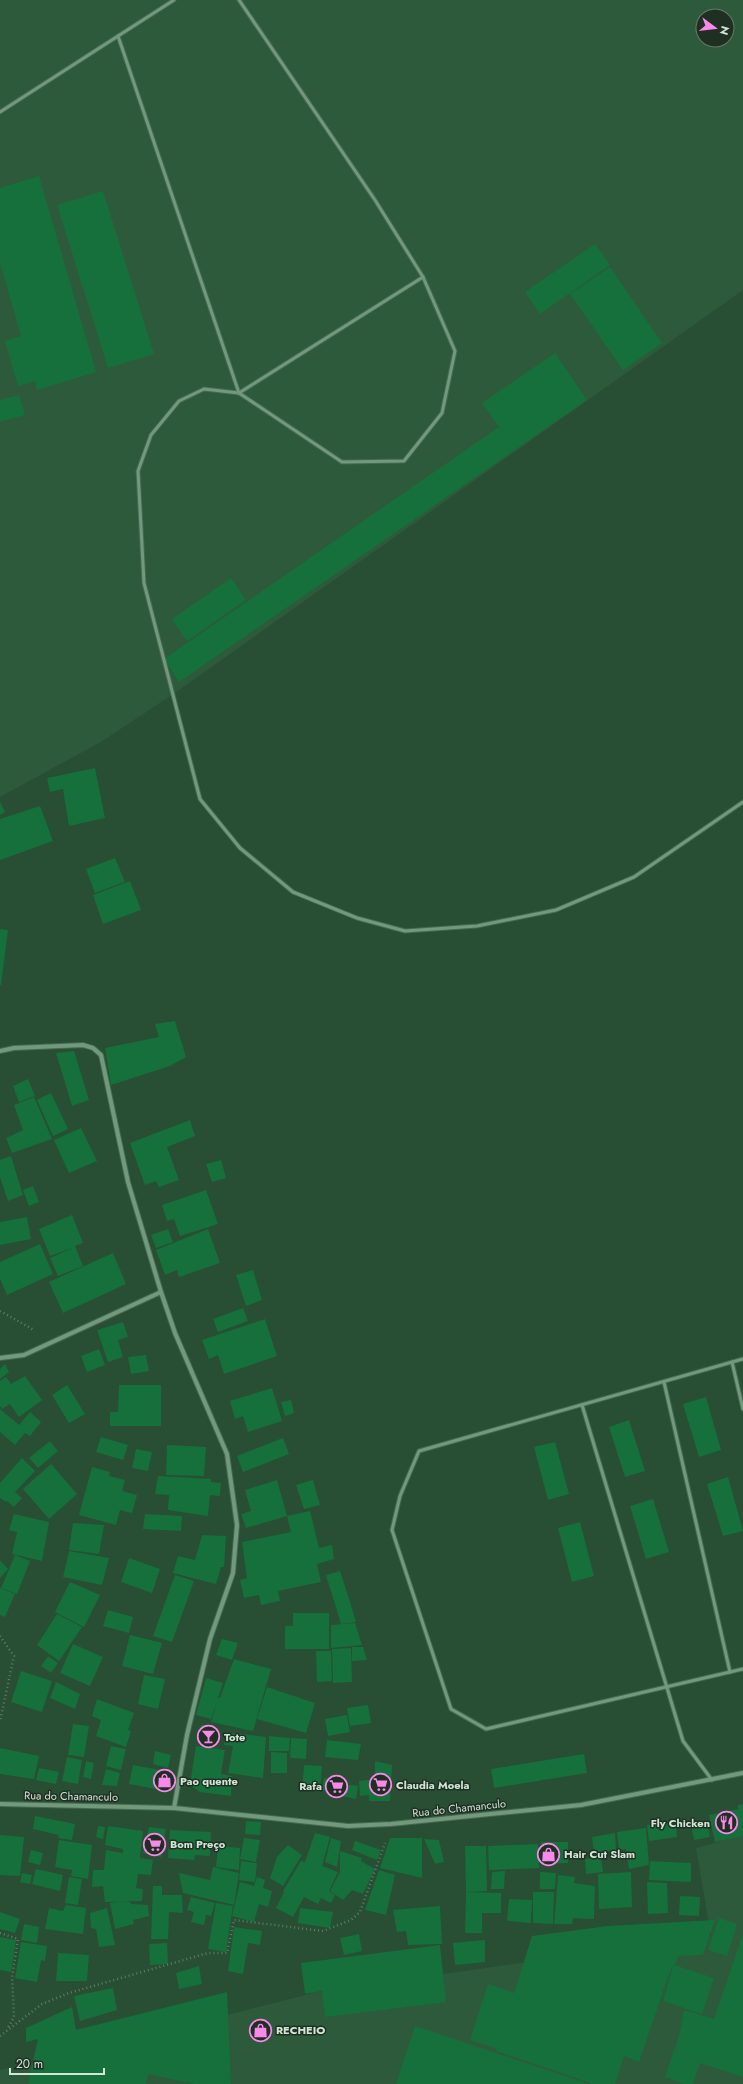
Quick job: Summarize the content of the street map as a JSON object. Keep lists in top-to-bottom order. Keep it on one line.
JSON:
{"streets":{"street":["Rua do Chamanculo"]},"places":{"bar":["Tote"],"shop":["Pao quente","Hair Cut Slam","RECHEIO"],"supermarket":["Claudia Moela","Rafa","Bom Preço"],"restaurant":["Fly Chicken"]},"scale_bar":"20 m","north":"right"}
